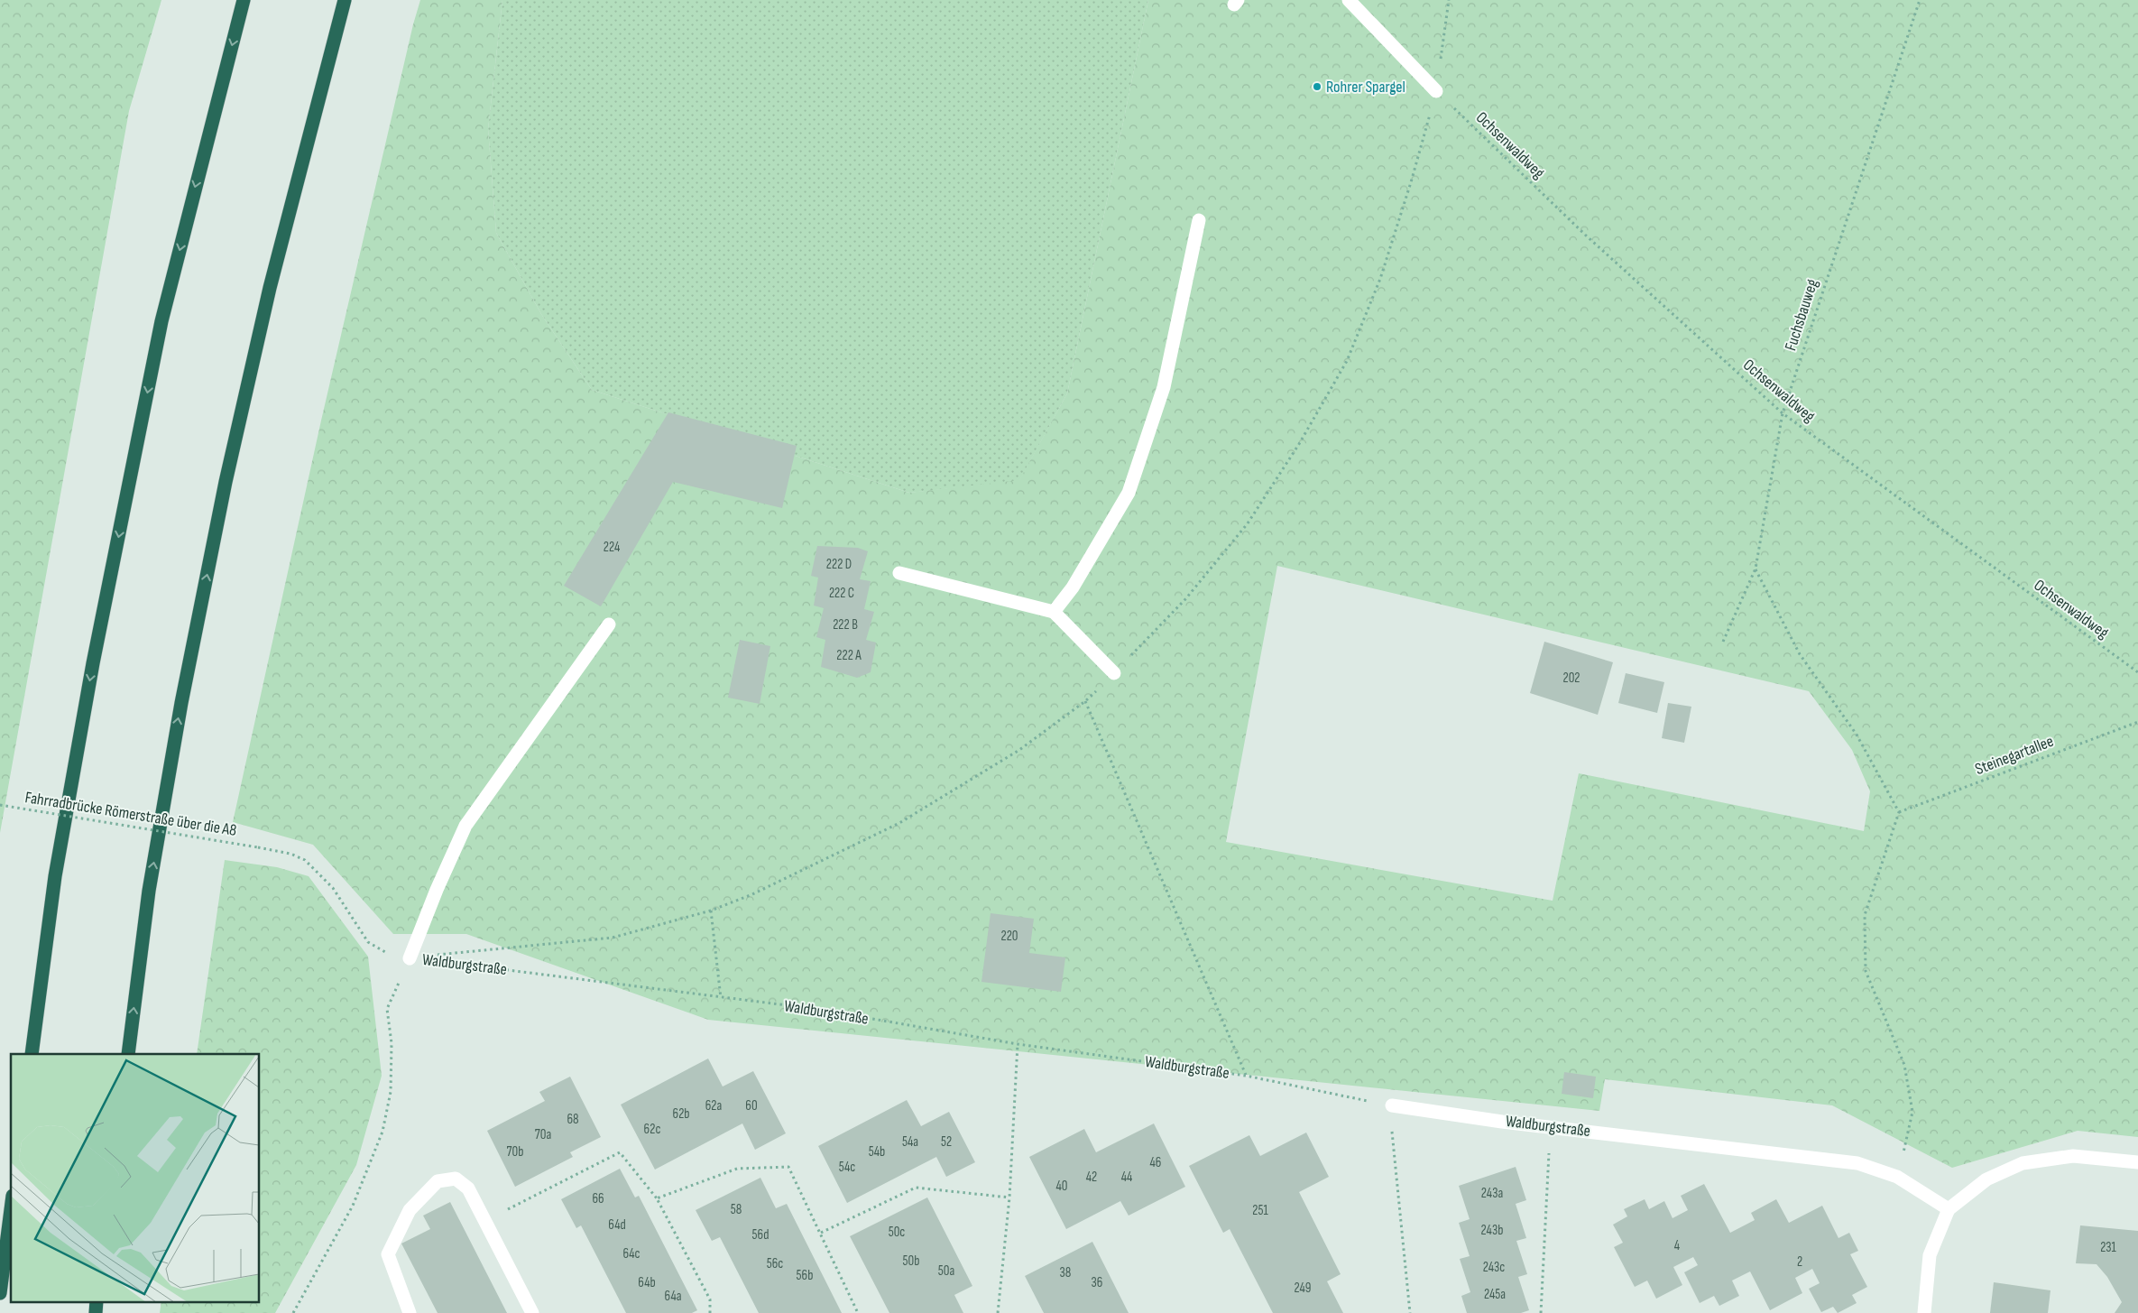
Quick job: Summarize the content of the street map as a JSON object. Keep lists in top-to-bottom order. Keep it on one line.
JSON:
{"streets":{"street":["Waldburgstraße"],"path":["Ochsenwaldweg","Fuchsbauweg","Steinegartallee","Fahrradbrücke Römerstraße über die A8"]},"crossings":[["Ochsenwaldweg","Fuchsbauweg"],["Fahrradbrücke Römerstraße über die A8","Waldburgstraße"]],"places":["Rohrer Spargel"],"house_numbers":["224","222 D","222 C","222 B","222 A","202","220","62a","60","62b","68","62c","70a","54a","52","70b","54b","46","54c","42","44","40","243a","66","58","251","64d","243b","50c","56d","4","231","64c","50b","2","56c","243c","50a","38","56b","64b","36","249","245a","64a"]}
